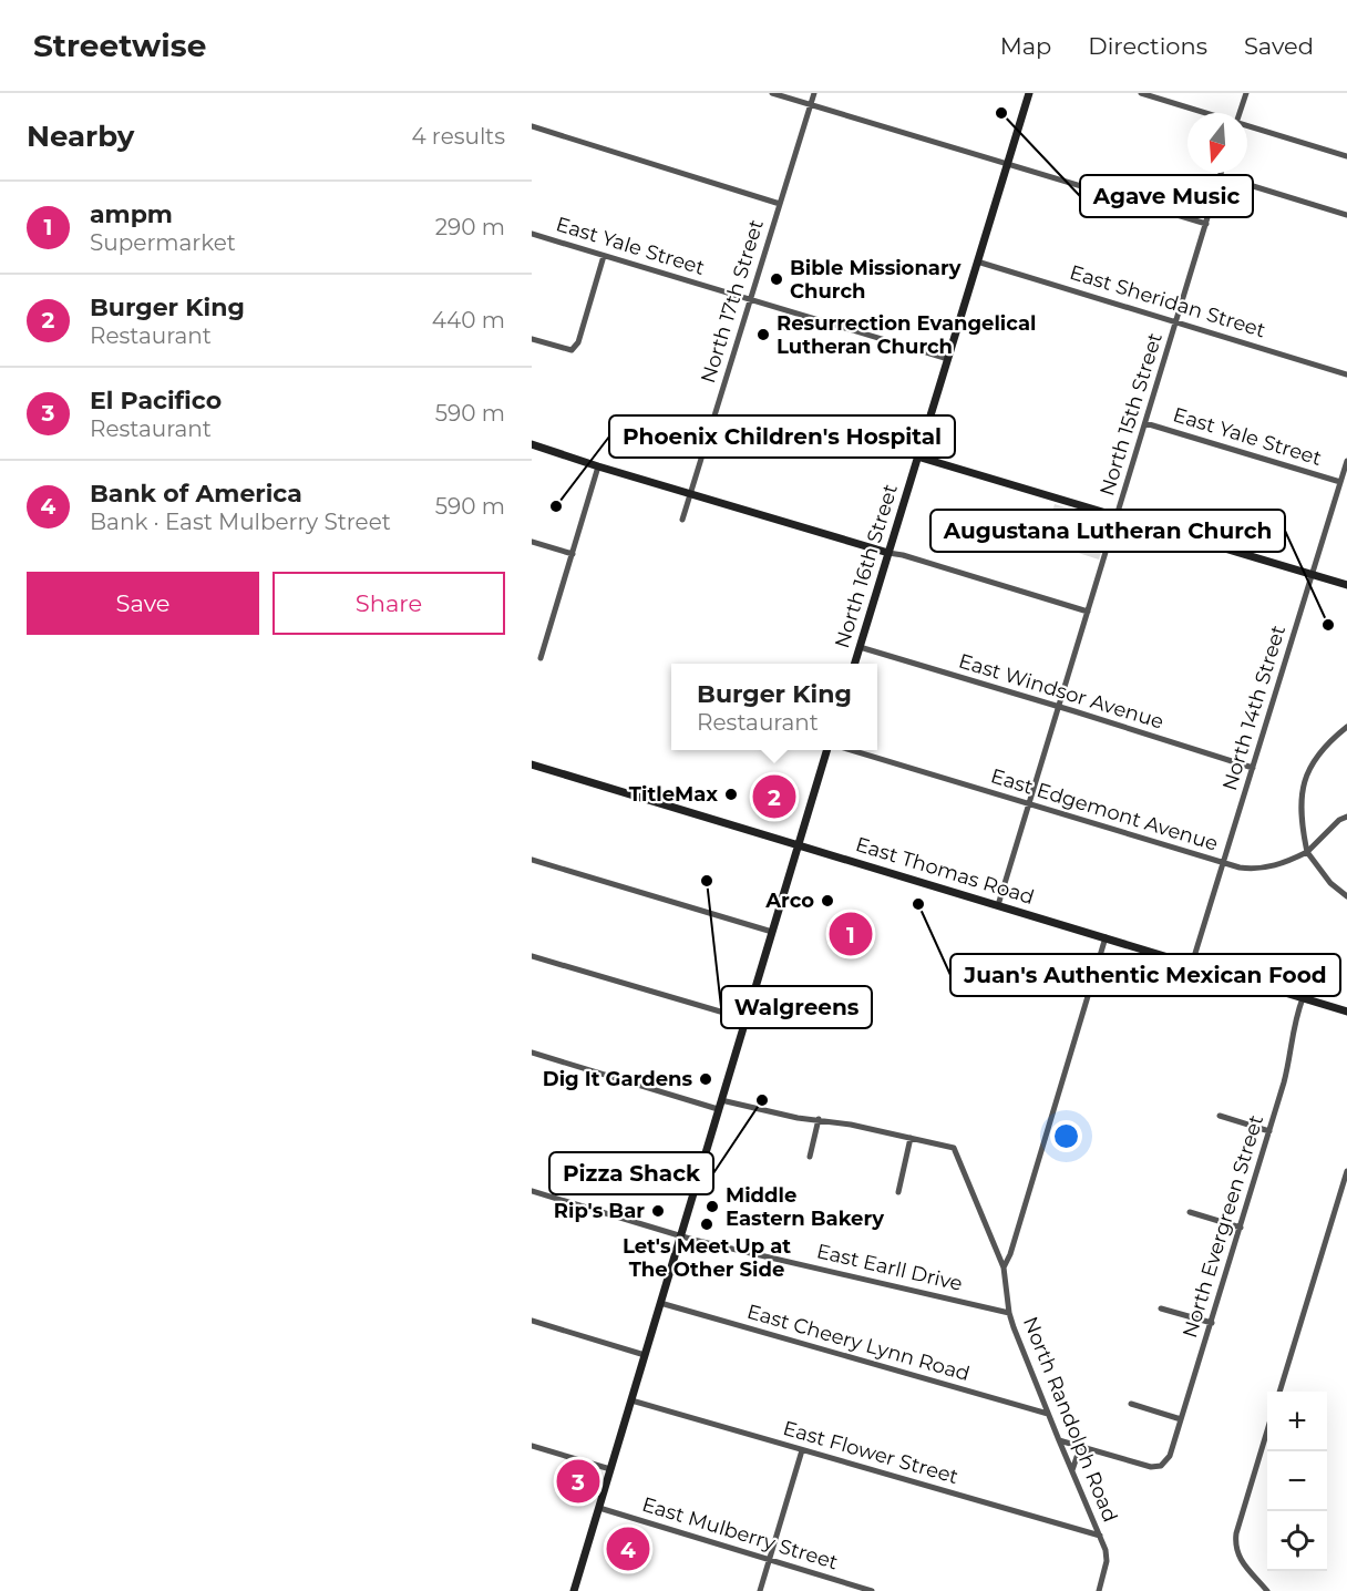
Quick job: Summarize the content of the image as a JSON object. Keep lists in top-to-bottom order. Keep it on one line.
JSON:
{"streets":{"main road":["North 16th Street","East Thomas Road"],"street":["East Yale Street","North 17th Street","East Sheridan Street","North 15th Street","East Windsor Avenue","North 14th Street","East Edgemont Avenue","North Evergreen Street","East Earll Drive","East Cheery Lynn Road","North Randolph Road","East Flower Street","East Mulberry Street"]},"crossings":[["East Yale Street","North 17th Street"],["East Yale Street","North 15th Street"],["East Yale Street","North 16th Street"],["East Yale Street","North 14th Street"],["East Sheridan Street","North 15th Street"],["East Sheridan Street","North 16th Street"],["North 15th Street","East Windsor Avenue"],["North 15th Street","East Edgemont Avenue"],["North 15th Street","East Thomas Road"],["North 16th Street","East Windsor Avenue"],["East Windsor Avenue","North 14th Street"],["North 14th Street","East Edgemont Avenue"],["North 14th Street","East Thomas Road"],["East Thomas Road","North Evergreen Street"],["East Earll Drive","North Randolph Road"],["East Cheery Lynn Road","North Randolph Road"],["North Randolph Road","East Flower Street"]],"places":["Agave Music","Bible Missionary Church","Resurrection Evangelical Lutheran Church","Phoenix Children's Hospital","Augustana Lutheran Church","TitleMax","Walgreens","Arco","Juan's Authentic Mexican Food","Dig It Gardens","Pizza Shack","Middle Eastern Bakery","Rip's Bar","Let's Meet Up at The Other Side"],"north":"bottom","page":{"header":"Streetwise","nav":["Map","Directions","Saved"],"heading":["Nearby","4 results"],"list":[{"mark":"1","name":"ampm","note":"Supermarket","value":"290 m"},{"mark":"2","name":"Burger King","note":"Restaurant","value":"440 m"},{"mark":"3","name":"El Pacifico","note":"Restaurant","value":"590 m"},{"mark":"4","name":"Bank of America","note":"Bank · East Mulberry Street","value":"590 m"}],"buttons":["Save","Share"],"popup":["Burger King","Restaurant"],"pins":["2","1","3","4"],"map_buttons":["+","−"]}}
